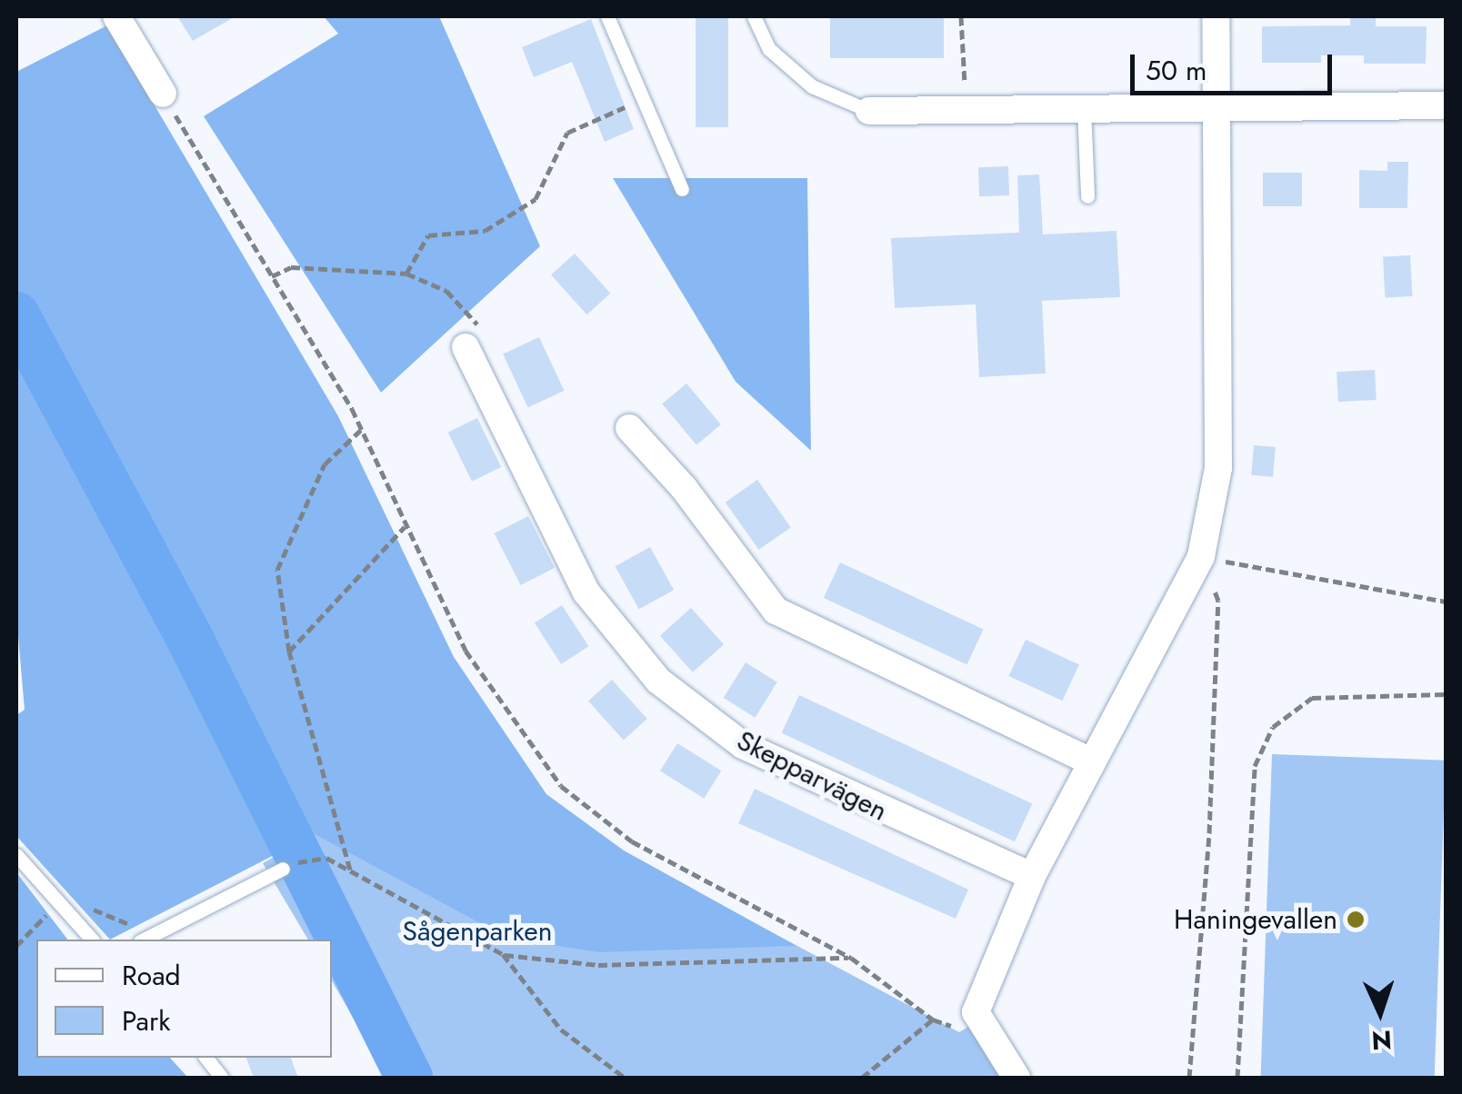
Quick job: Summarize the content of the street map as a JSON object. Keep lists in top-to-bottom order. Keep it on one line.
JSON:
{"streets":{"street":["Skepparvägen"]},"parks":["Sågenparken"],"places":["Haningevallen"],"legend":["Road","Park"],"scale_bar":"50 m","north":"bottom"}
